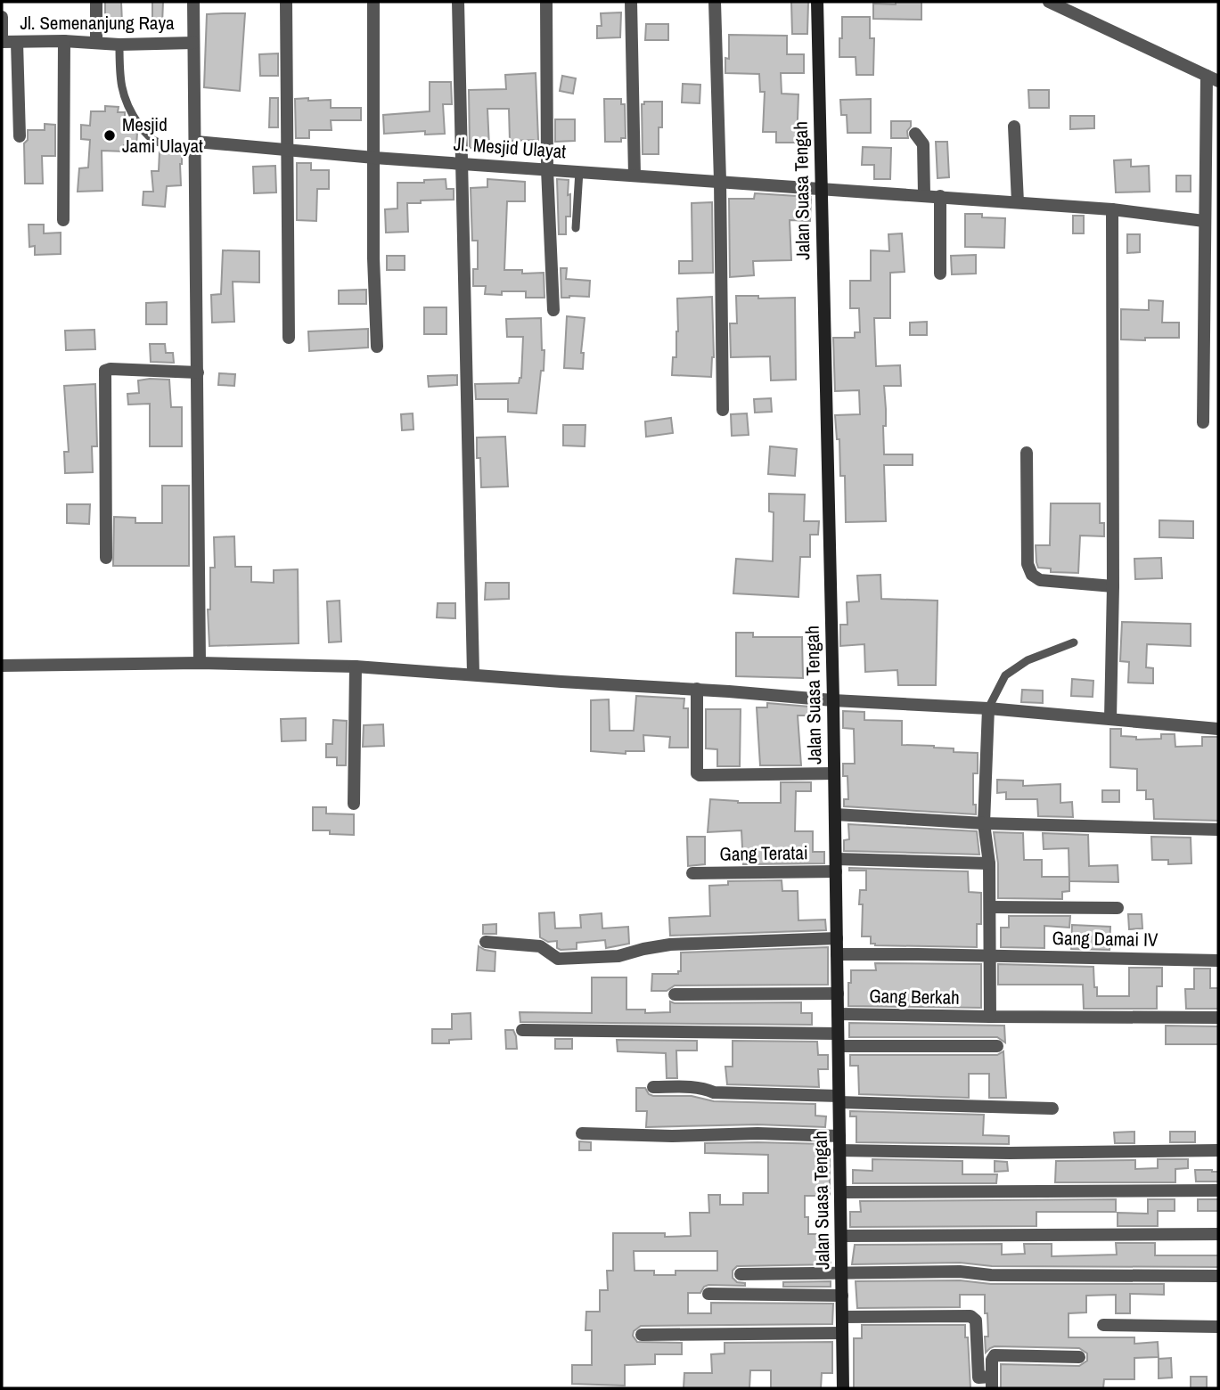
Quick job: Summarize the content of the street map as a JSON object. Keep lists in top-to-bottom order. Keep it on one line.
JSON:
{"streets":{"street":["Jl. Semenanjung Raya","Jl. Mesjid Ulayat","Jalan Suasa Tengah","Gang Teratai","Gang Damai IV","Gang Berkah"]},"crossings":[["Jl. Mesjid Ulayat","Jalan Suasa Tengah"],["Jalan Suasa Tengah","Gang Teratai"],["Jalan Suasa Tengah","Gang Damai IV"],["Jalan Suasa Tengah","Gang Berkah"]],"places":["Mesjid Jami Ulayat"]}
